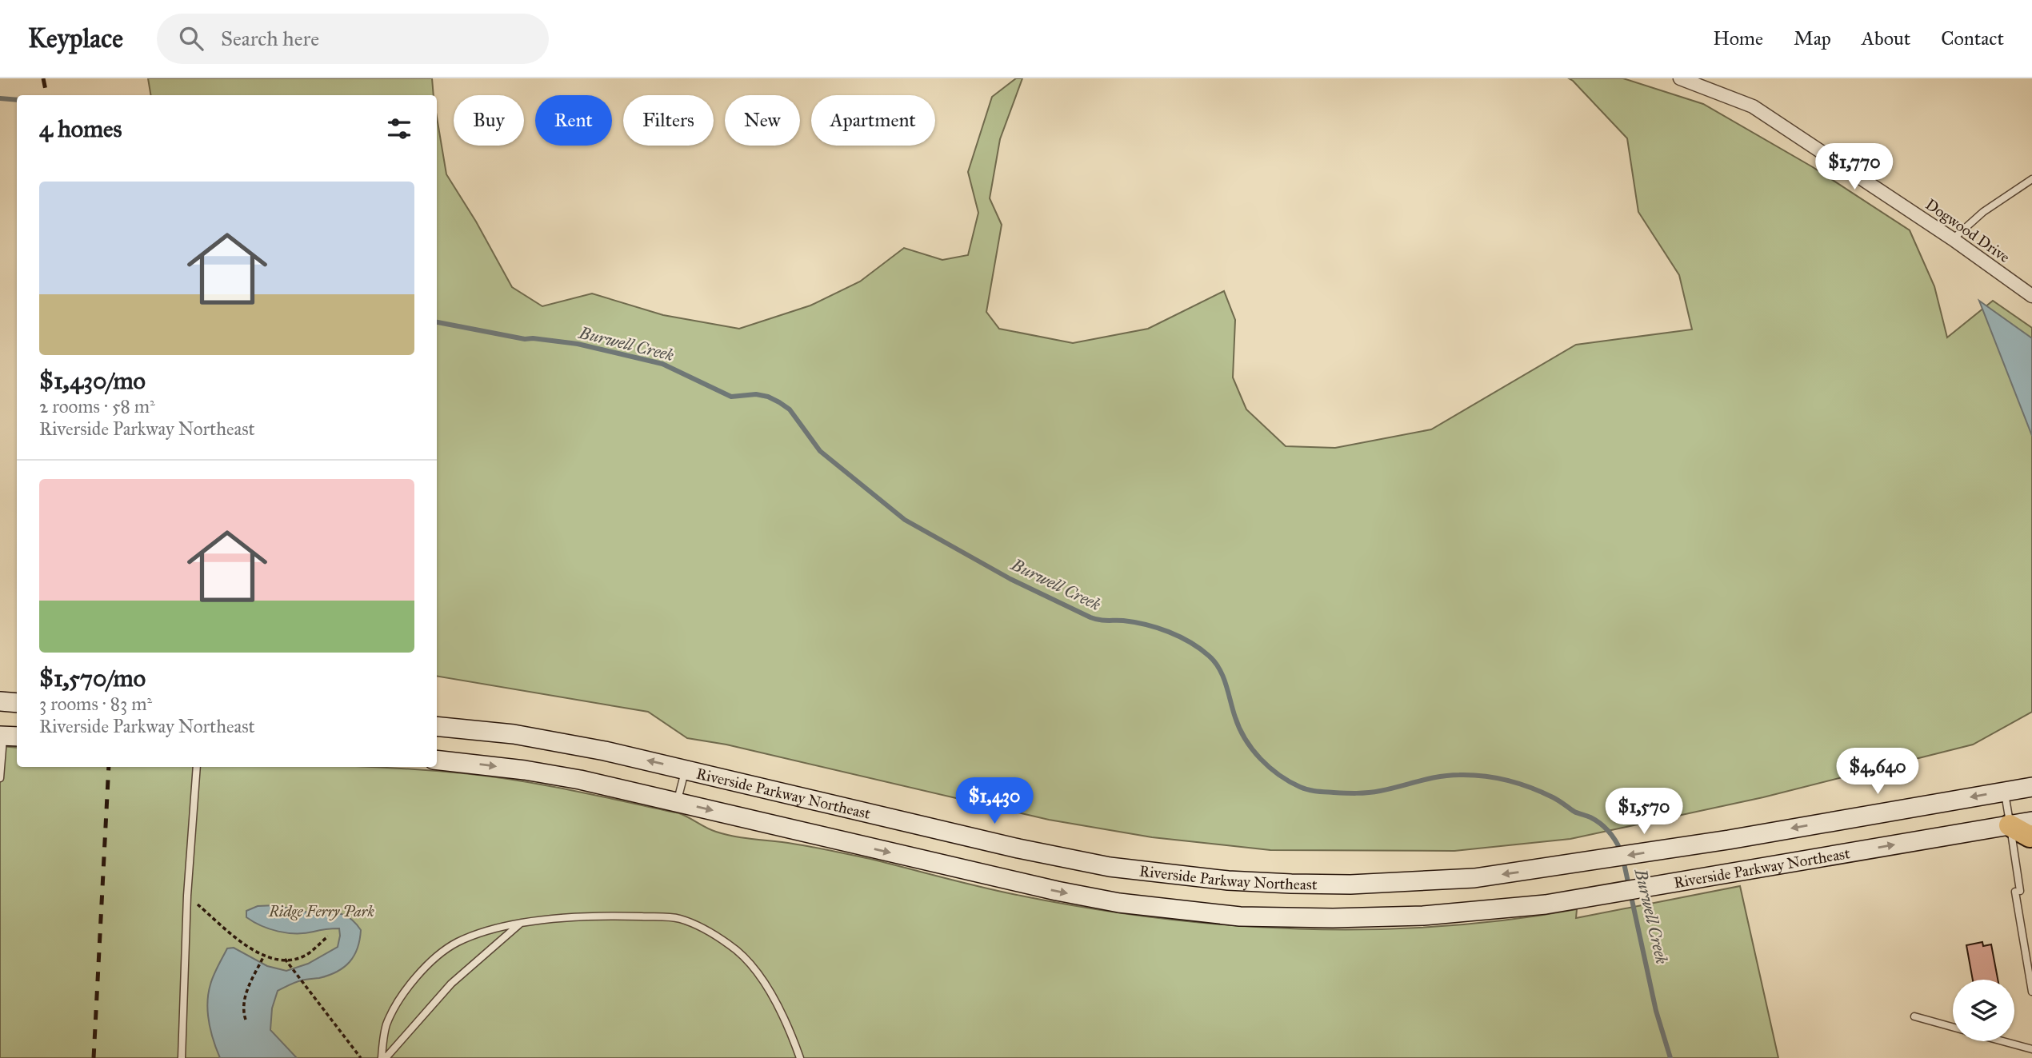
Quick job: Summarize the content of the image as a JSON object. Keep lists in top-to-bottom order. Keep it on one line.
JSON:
{"streets":{"main road":["Riverside Parkway Northeast"],"street":["Dogwood Drive"]},"water":["Burwell Creek"],"parks":["Ridge Ferry Park"],"page":{"header":"Keyplace","search":"Search here","nav":["Home","Map","About","Contact"],"chip":["Buy","Rent","Filters","New","Apartment"],"heading":"4 homes","price":["$1,770","$4,640","$1,430","$1,570"],"list":[{"name":"$1,430/mo","note":"2 rooms · 58 m² · Riverside Parkway Northeast"},{"name":"$1,570/mo","note":"3 rooms · 83 m² · Riverside Parkway Northeast"}]}}
